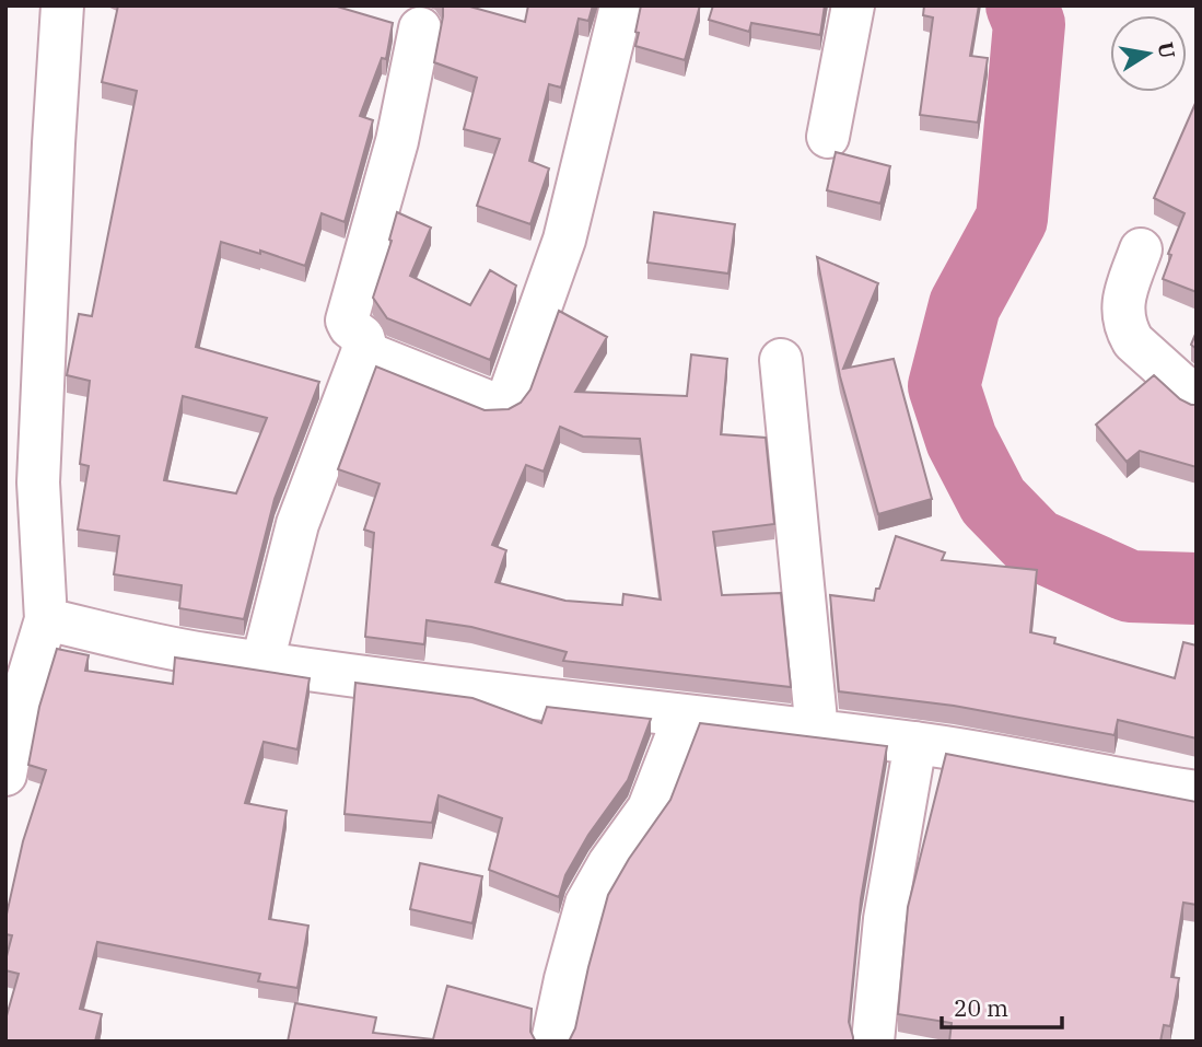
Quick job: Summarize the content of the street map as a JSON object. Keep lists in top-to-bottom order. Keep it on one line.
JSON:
{"scale_bar":"20 m","north":"right"}
